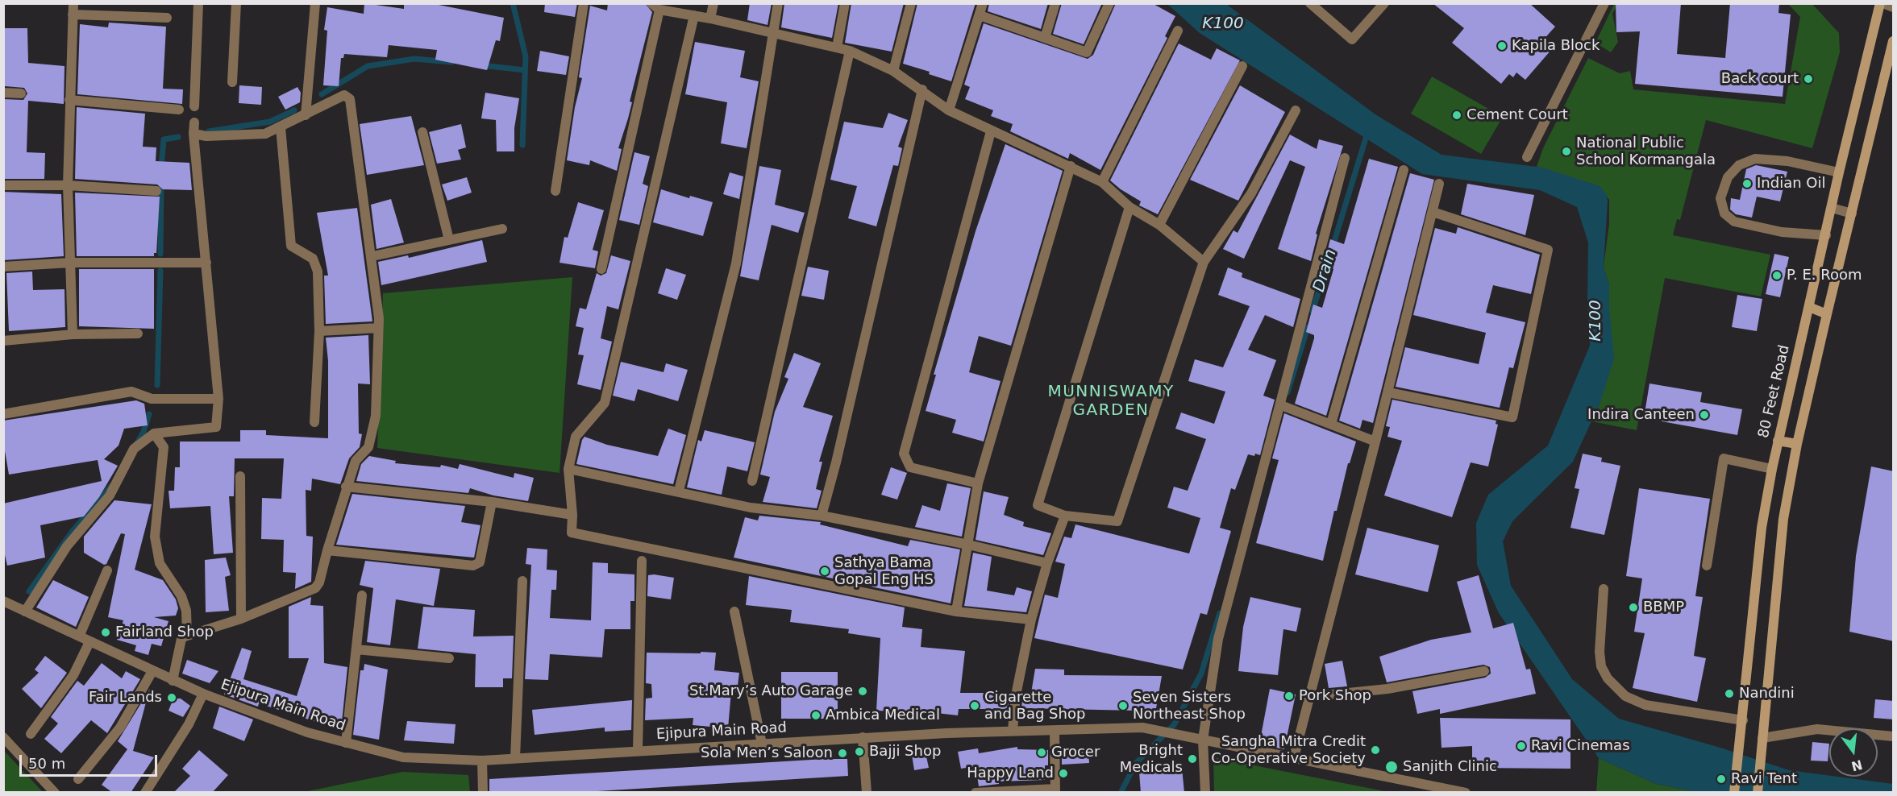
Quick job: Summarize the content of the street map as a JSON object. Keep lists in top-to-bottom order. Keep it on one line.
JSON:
{"streets":{"main road":["80 Feet Road"],"street":["Ejipura Main Road"]},"districts":["MUNNISWAMY GARDEN"],"water":["K100","Drain"],"places":["Kapila Block","Back court","Cement Court","National Public School Kormangala","Indian Oil","P. E. Room","Indira Canteen","Sathya Bama Gopal Eng HS","BBMP","Fairland Shop","St.Mary’s Auto Garage","Nandini","Pork Shop","Fair Lands","Cigarette and Bag Shop","Seven Sisters Northeast Shop","Ambica Medical","Ravi Cinemas","Sangha Mitra Credit Co-Operative Society","Bajji Shop","Grocer","Sola Men’s Saloon","Bright Medicals","Sanjith Clinic","Happy Land","Ravi Tent"],"scale_bar":"50 m","north":"bottom"}
